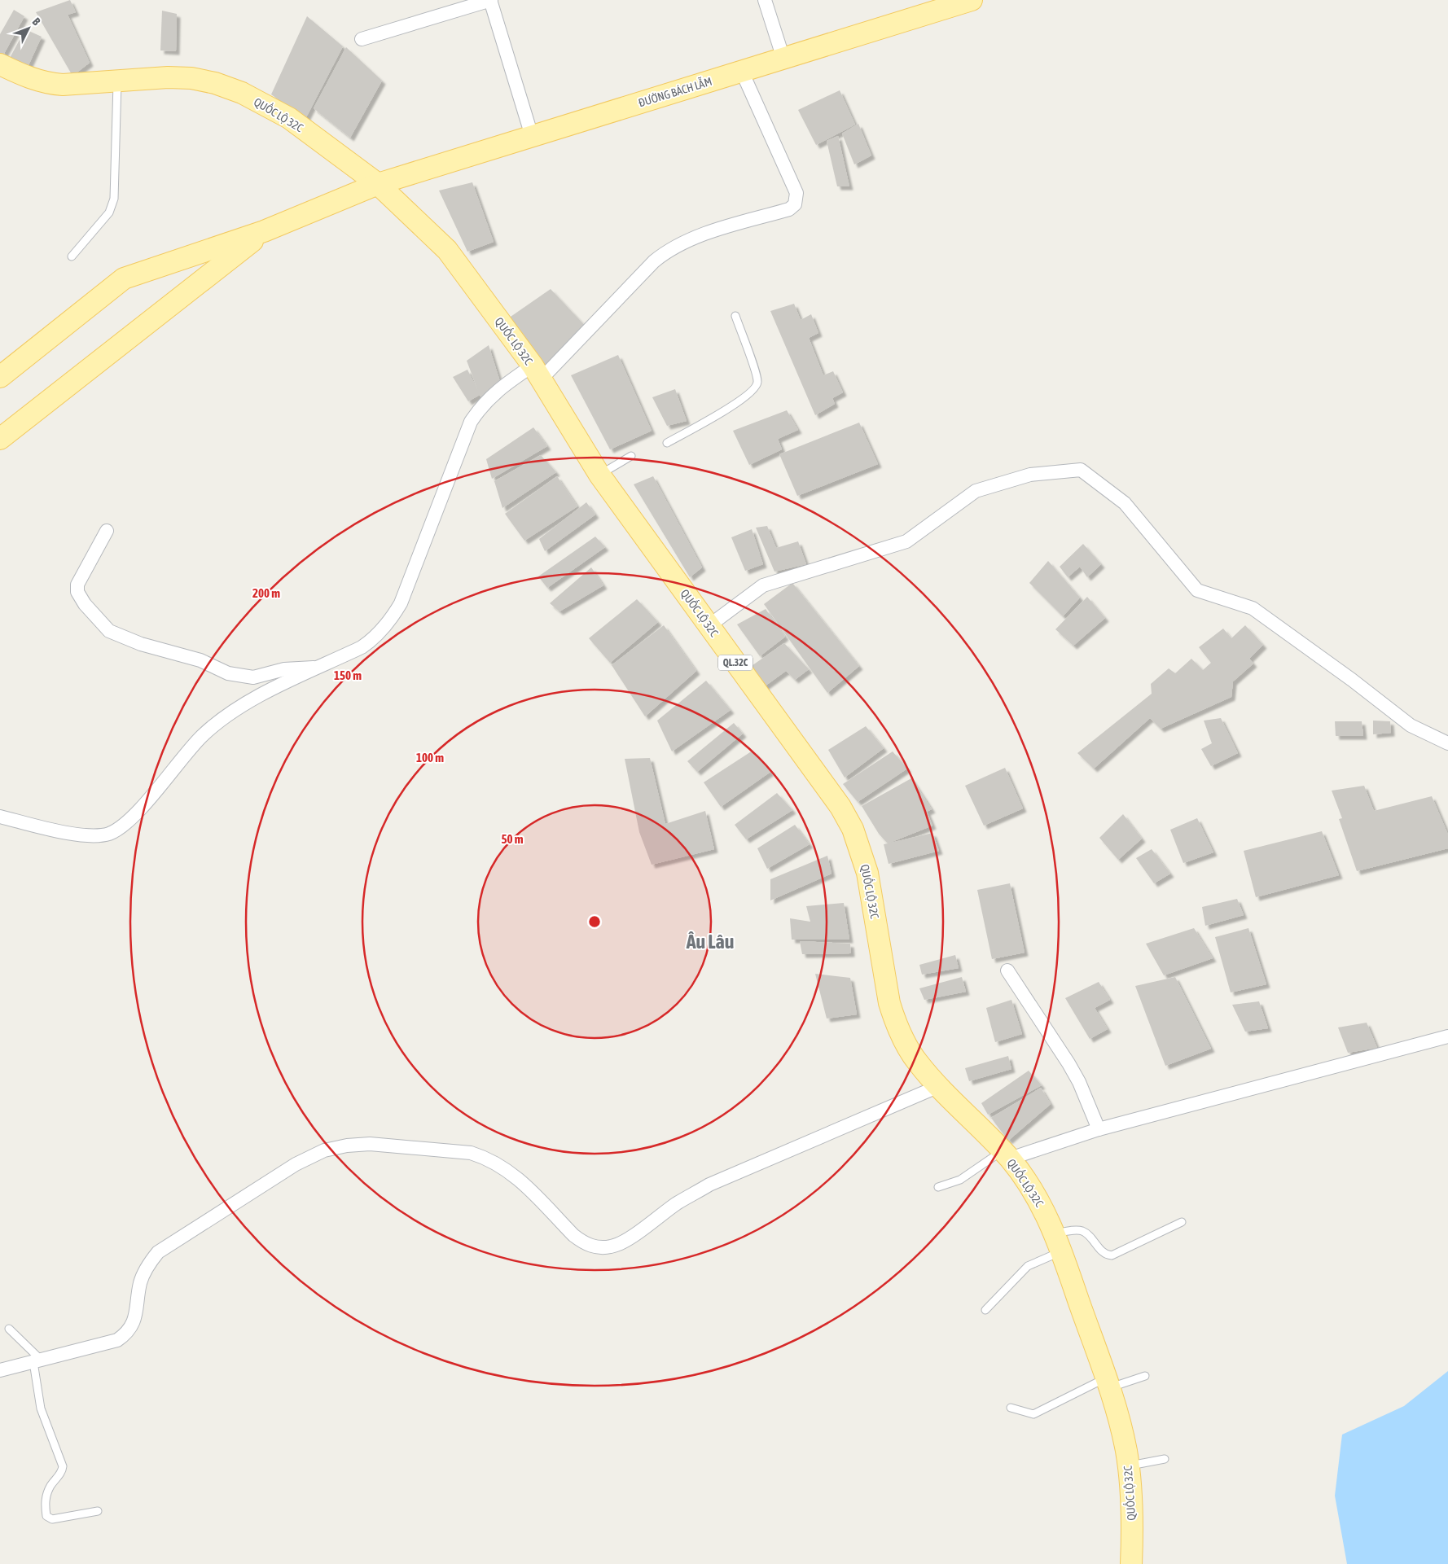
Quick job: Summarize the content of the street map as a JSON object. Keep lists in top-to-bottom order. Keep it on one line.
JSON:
{"streets":{"main road":["ĐƯỜNG BÁCH LẪM","QUỐC LỘ 32C","QL.32C"]},"crossings":[["ĐƯỜNG BÁCH LẪM","QUỐC LỘ 32C"]],"districts":["Âu Lâu"],"north":"top right","rings":["200 m","150 m","100 m","50 m"]}
